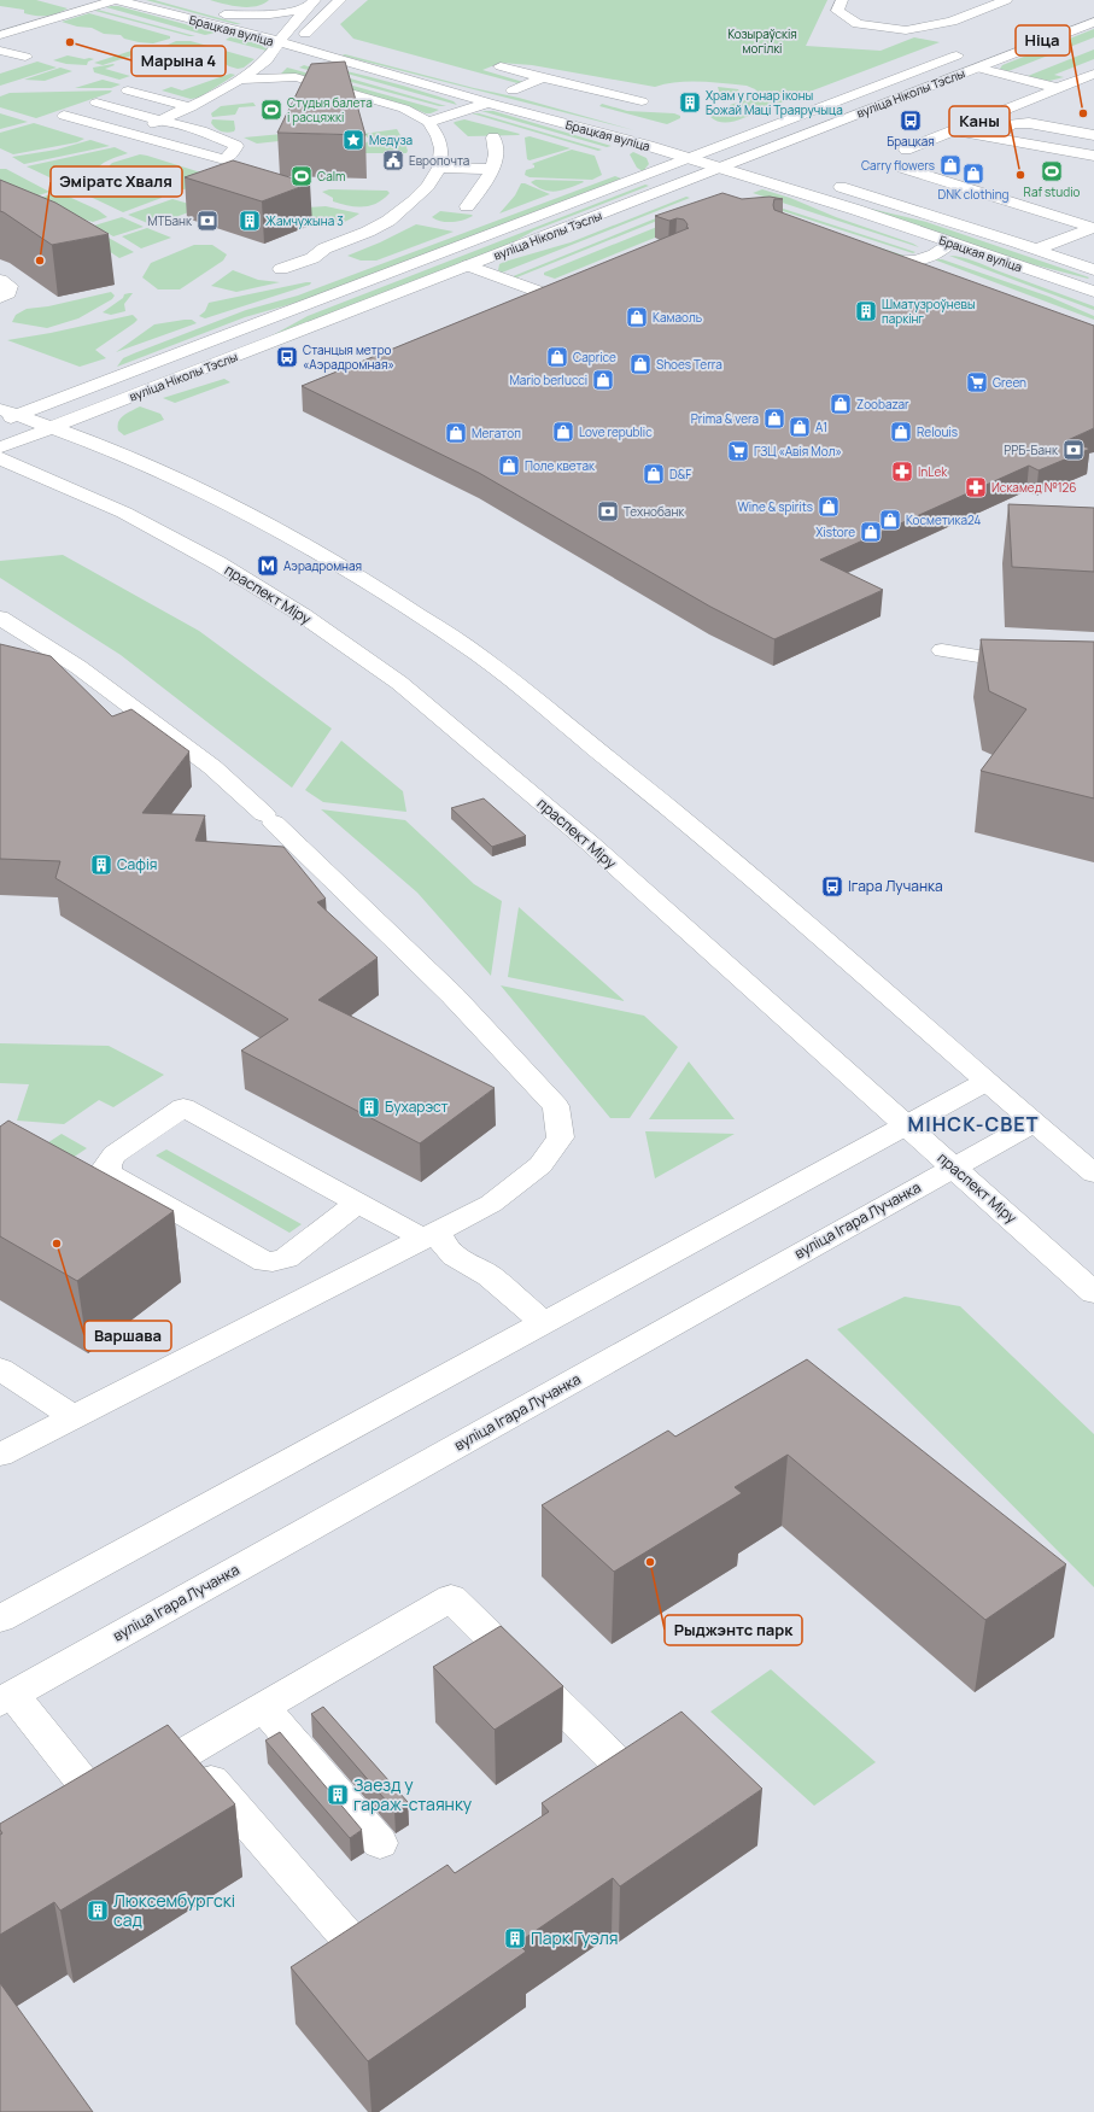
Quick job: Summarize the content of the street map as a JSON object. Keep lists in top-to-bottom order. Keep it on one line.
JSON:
{"streets":{"main road":["Брацкая вуліца","вуліца Ніколы Тэслы","праспект Міру","вуліца Ігара Лучанка"]},"crossings":[["Брацкая вуліца","вуліца Ніколы Тэслы"],["праспект Міру","вуліца Ігара Лучанка"]],"districts":["МІНСК-СВЕТ"],"parks":["Козыраўскія могілкі"],"places":{"other":["Марына 4","Ніца","Каны","Эміратс Хваля","Варшава","Рыджэнтс парк"],"building":["Храм у гонар іконы Божай Маці Траяручыца","Жамчужына 3","Шматузроўневы паркінг","Сафія","Бухарэст","Заезд у гараж-стаянку","Люксембургскі сад","Парк Гуэля"],"sports":["Студыя балета і расцяжкі","Raf studio","Calm"],"bus stop":["Брацкая","Станцыя метро «Аэрадромная»","Ігара Лучанка"],"place":["Медуза"],"public building":["Европочта"],"shop":["Carry flowers","DNK clothing","Камаоль","Caprice","Shoes Terra","Mario berlucci","Zoobazar","Prima & vera","А1","Love republic","Relouis","Мегатоп","Поле кветак","D&F","Wine & spirits","Косметика24","Xistore"],"bank":["МТБанк","РРБ-Банк","Технобанк"],"supermarket":["Green","ГЗЦ «Авія Мол»"],"pharmacy":["InLek","Искамед №126"],"metro station":["Аэрадромная"]}}
